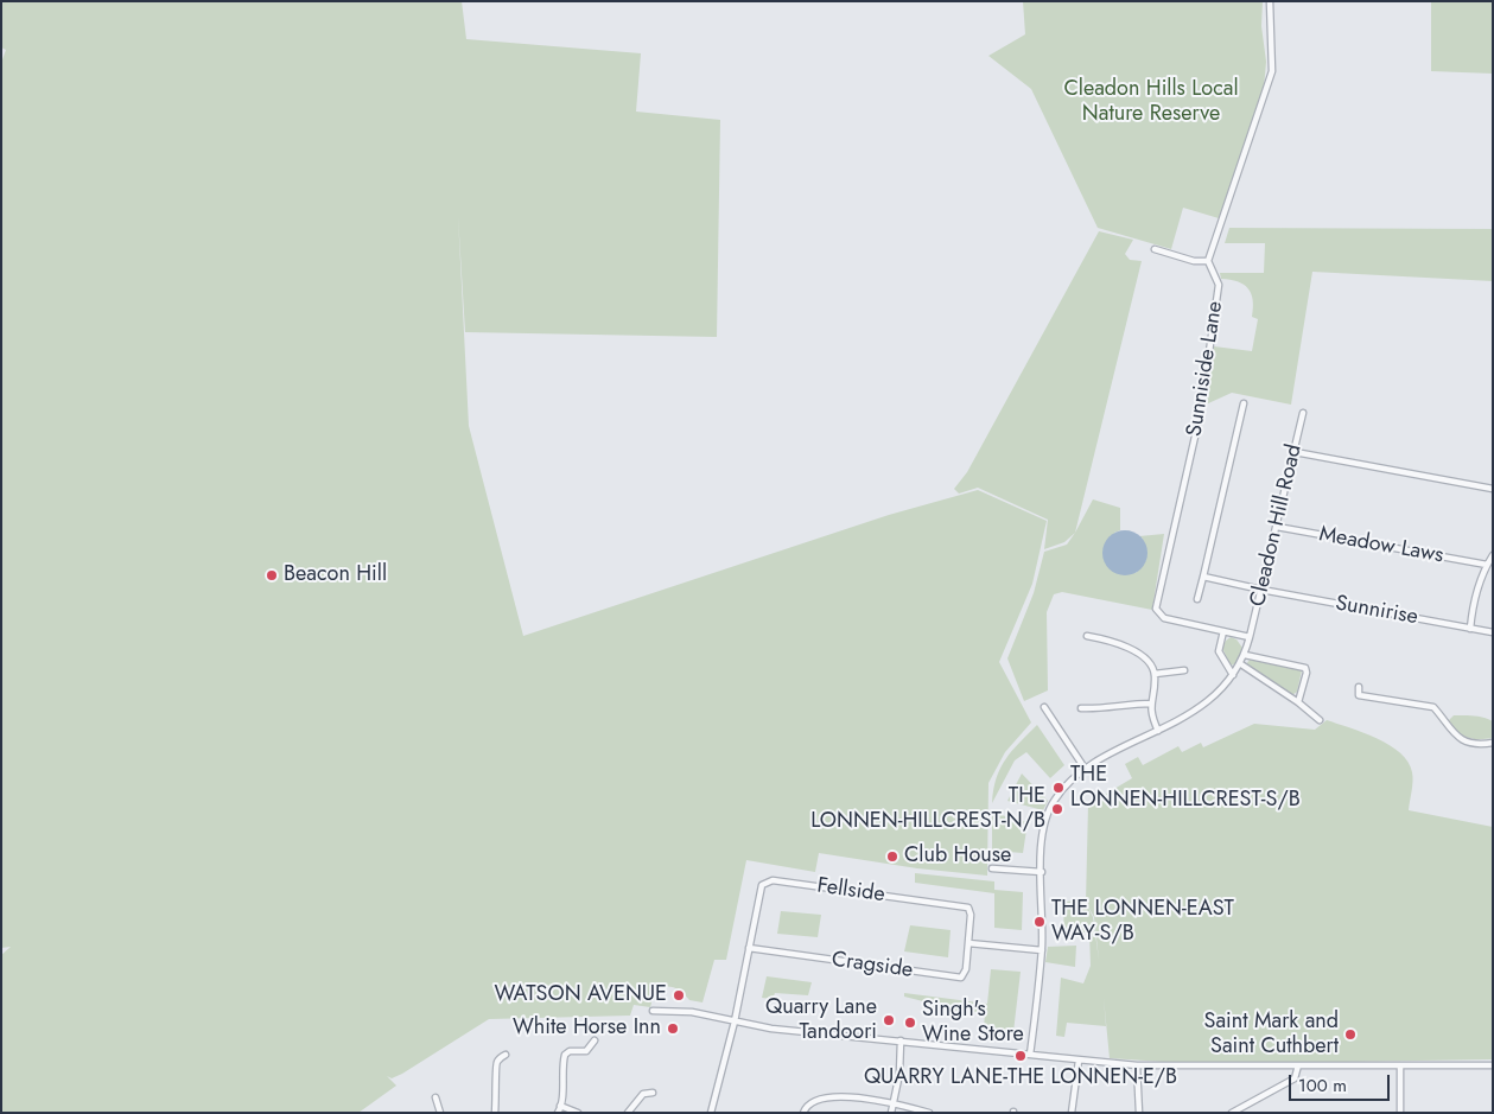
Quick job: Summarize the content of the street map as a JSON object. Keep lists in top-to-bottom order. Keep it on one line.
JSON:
{"streets":{"street":["Sunniside Lane","Cleadon Hill Road","Meadow Laws","Sunnirise","Fellside","Cragside"]},"crossings":[["Sunniside Lane","Cleadon Hill Road"],["Cleadon Hill Road","Meadow Laws"],["Cleadon Hill Road","Sunnirise"],["Fellside","Cragside"]],"parks":["Cleadon Hills Local Nature Reserve"],"places":["Beacon Hill","THE LONNEN-HILLCREST-S/B","THE LONNEN-HILLCREST-N/B","Club House","THE LONNEN-EAST WAY-S/B","WATSON AVENUE","Quarry Lane Tandoori","Singh's Wine Store","White Horse Inn","Saint Mark and Saint Cuthbert","QUARRY LANE-THE LONNEN-E/B"],"scale_bar":"100 m"}
